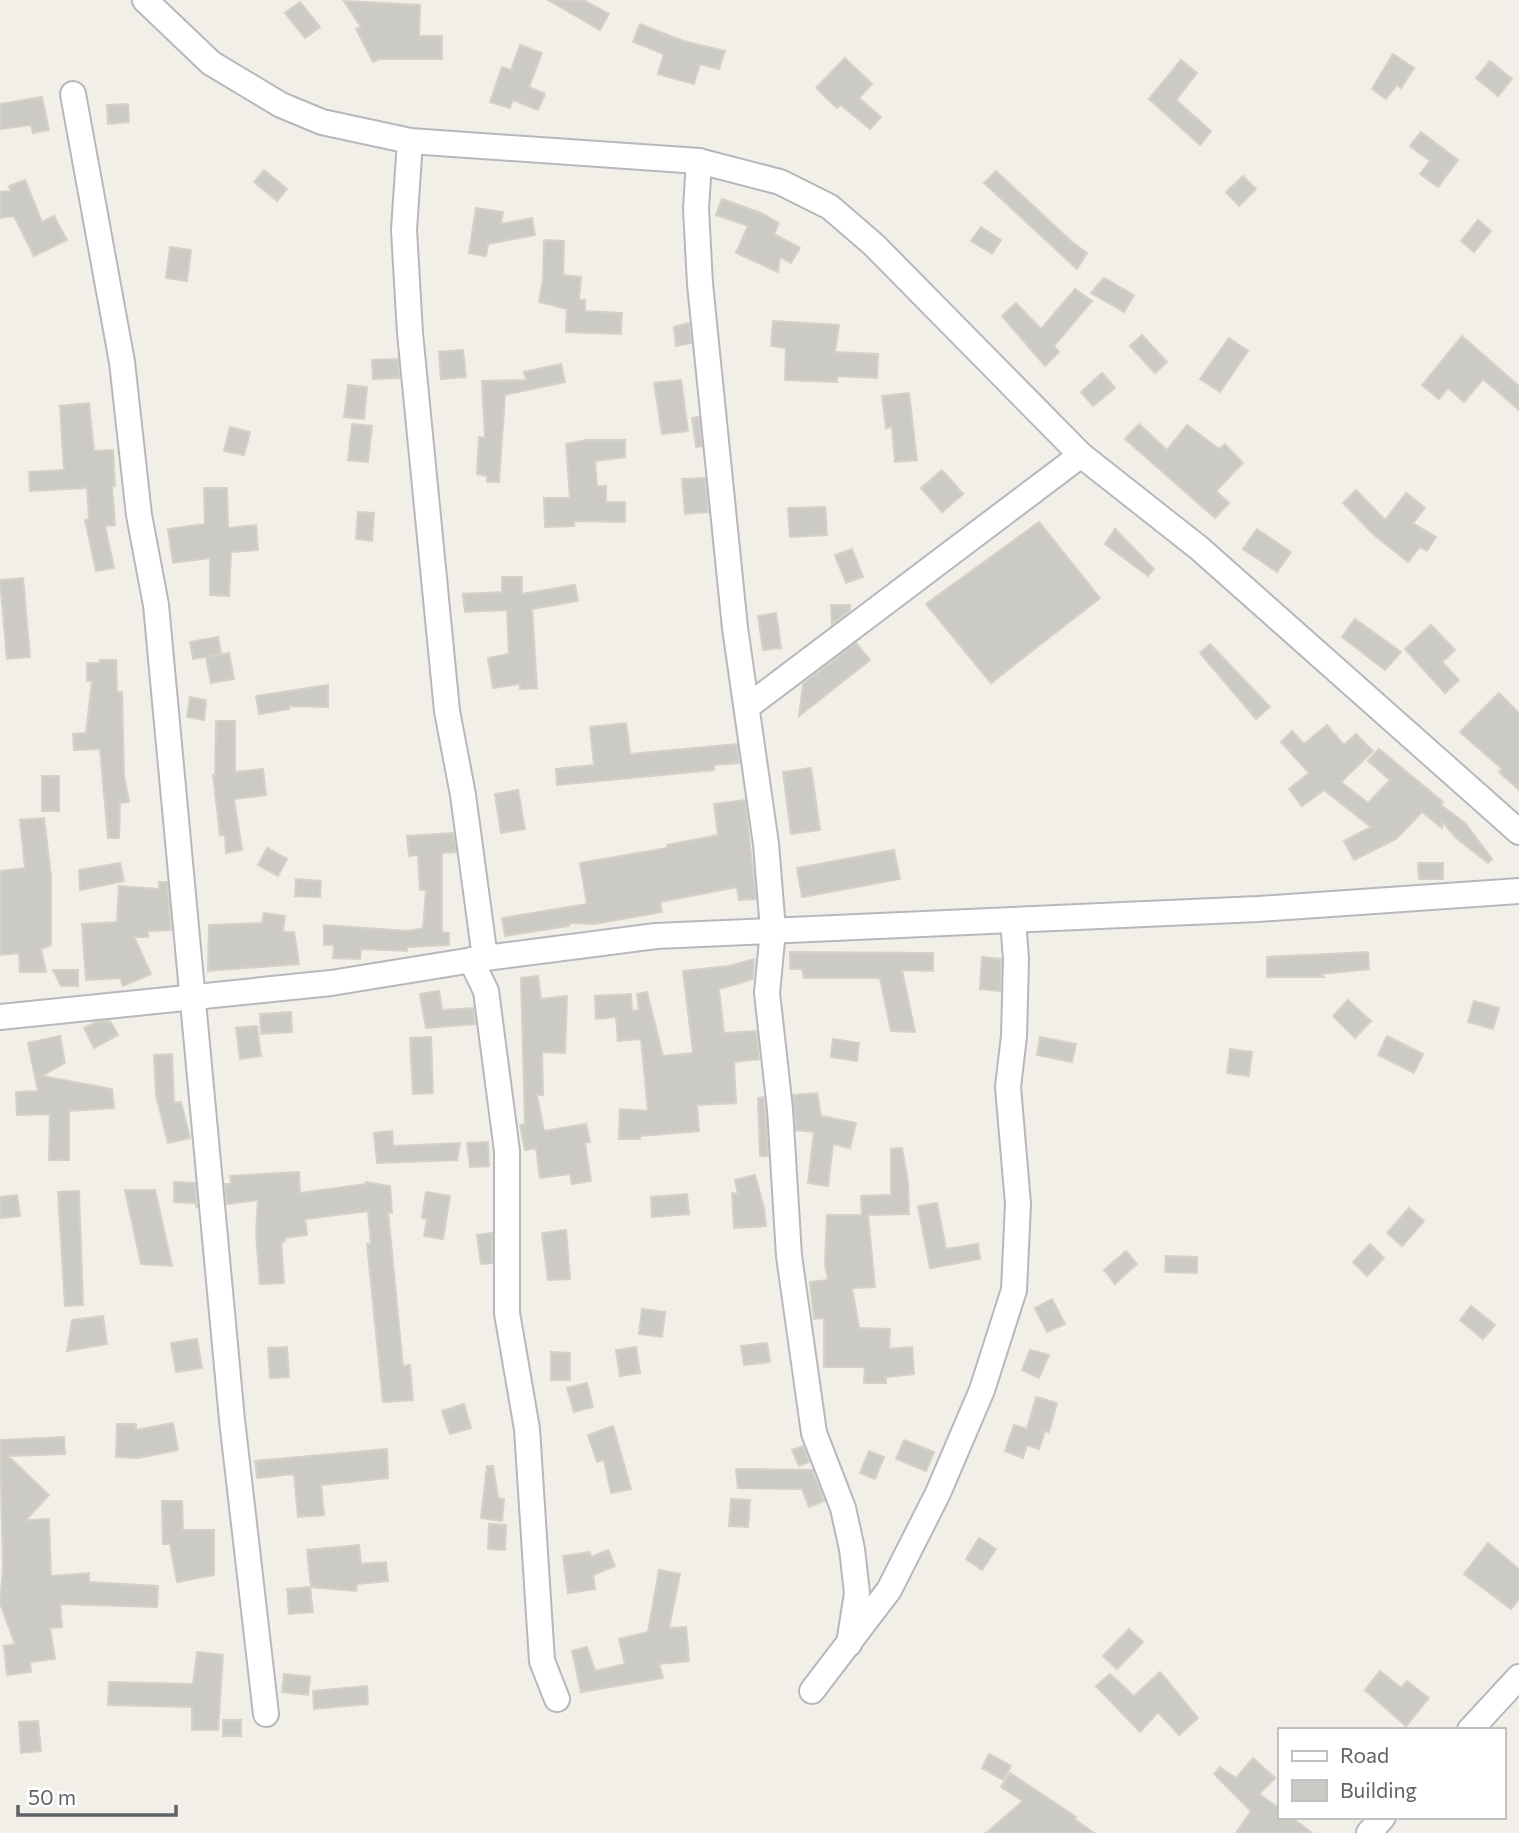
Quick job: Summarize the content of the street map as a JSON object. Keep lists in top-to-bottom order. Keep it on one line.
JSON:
{"legend":["Road","Building"],"scale_bar":"50 m"}
